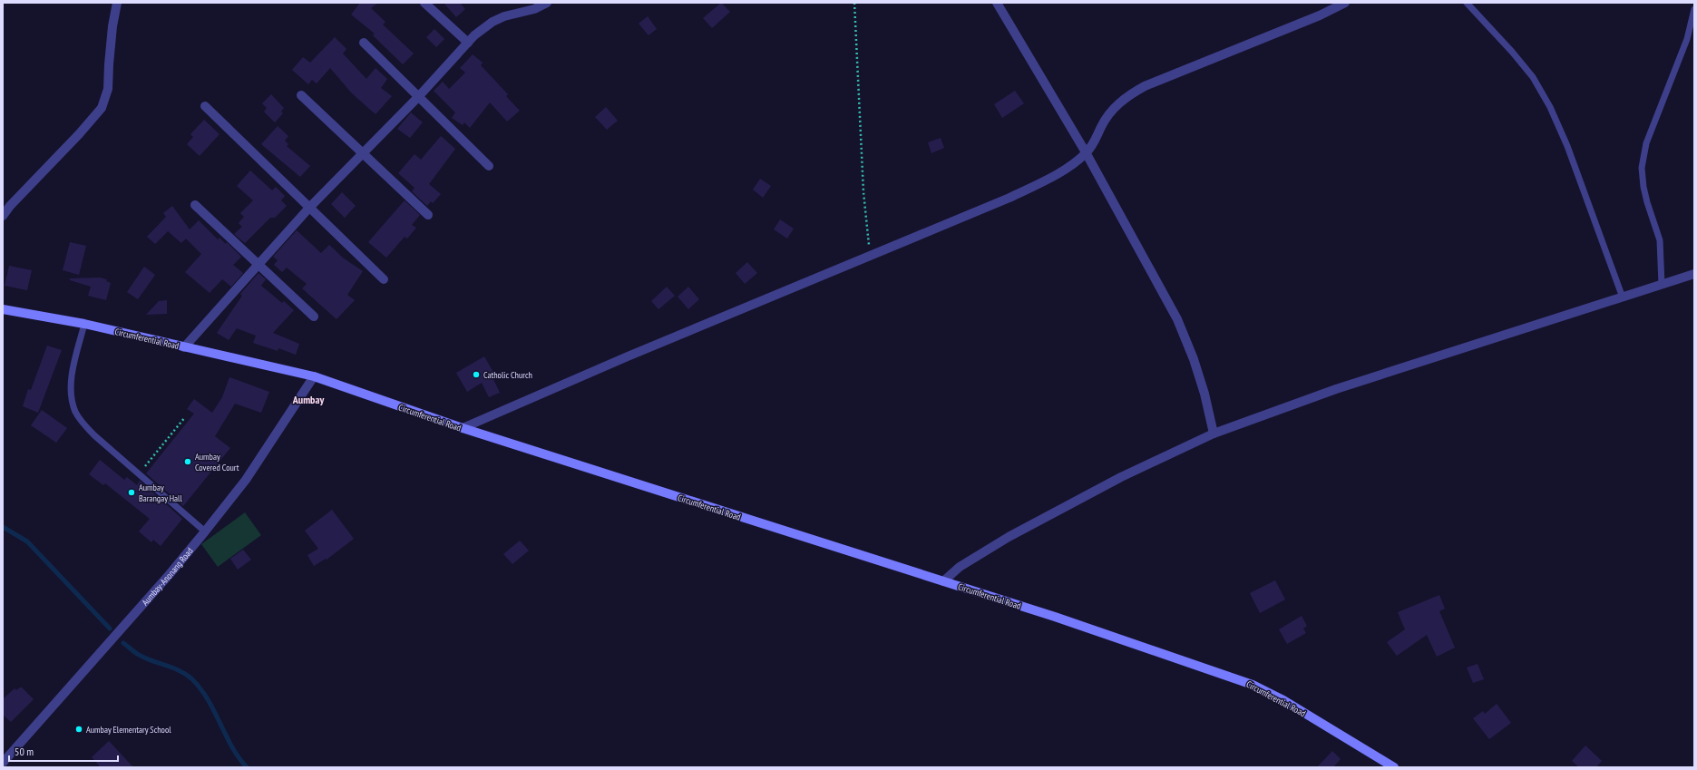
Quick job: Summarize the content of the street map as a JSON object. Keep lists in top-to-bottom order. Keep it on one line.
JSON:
{"streets":{"main road":["Circumferential Road"],"street":["Aumbay-Anonang Road"]},"crossings":[["Circumferential Road","Aumbay-Anonang Road"]],"districts":["Aumbay"],"places":["Catholic Church","Aumbay Covered Court","Aumbay Barangay Hall","Aumbay Elementary School"],"scale_bar":"50 m"}
